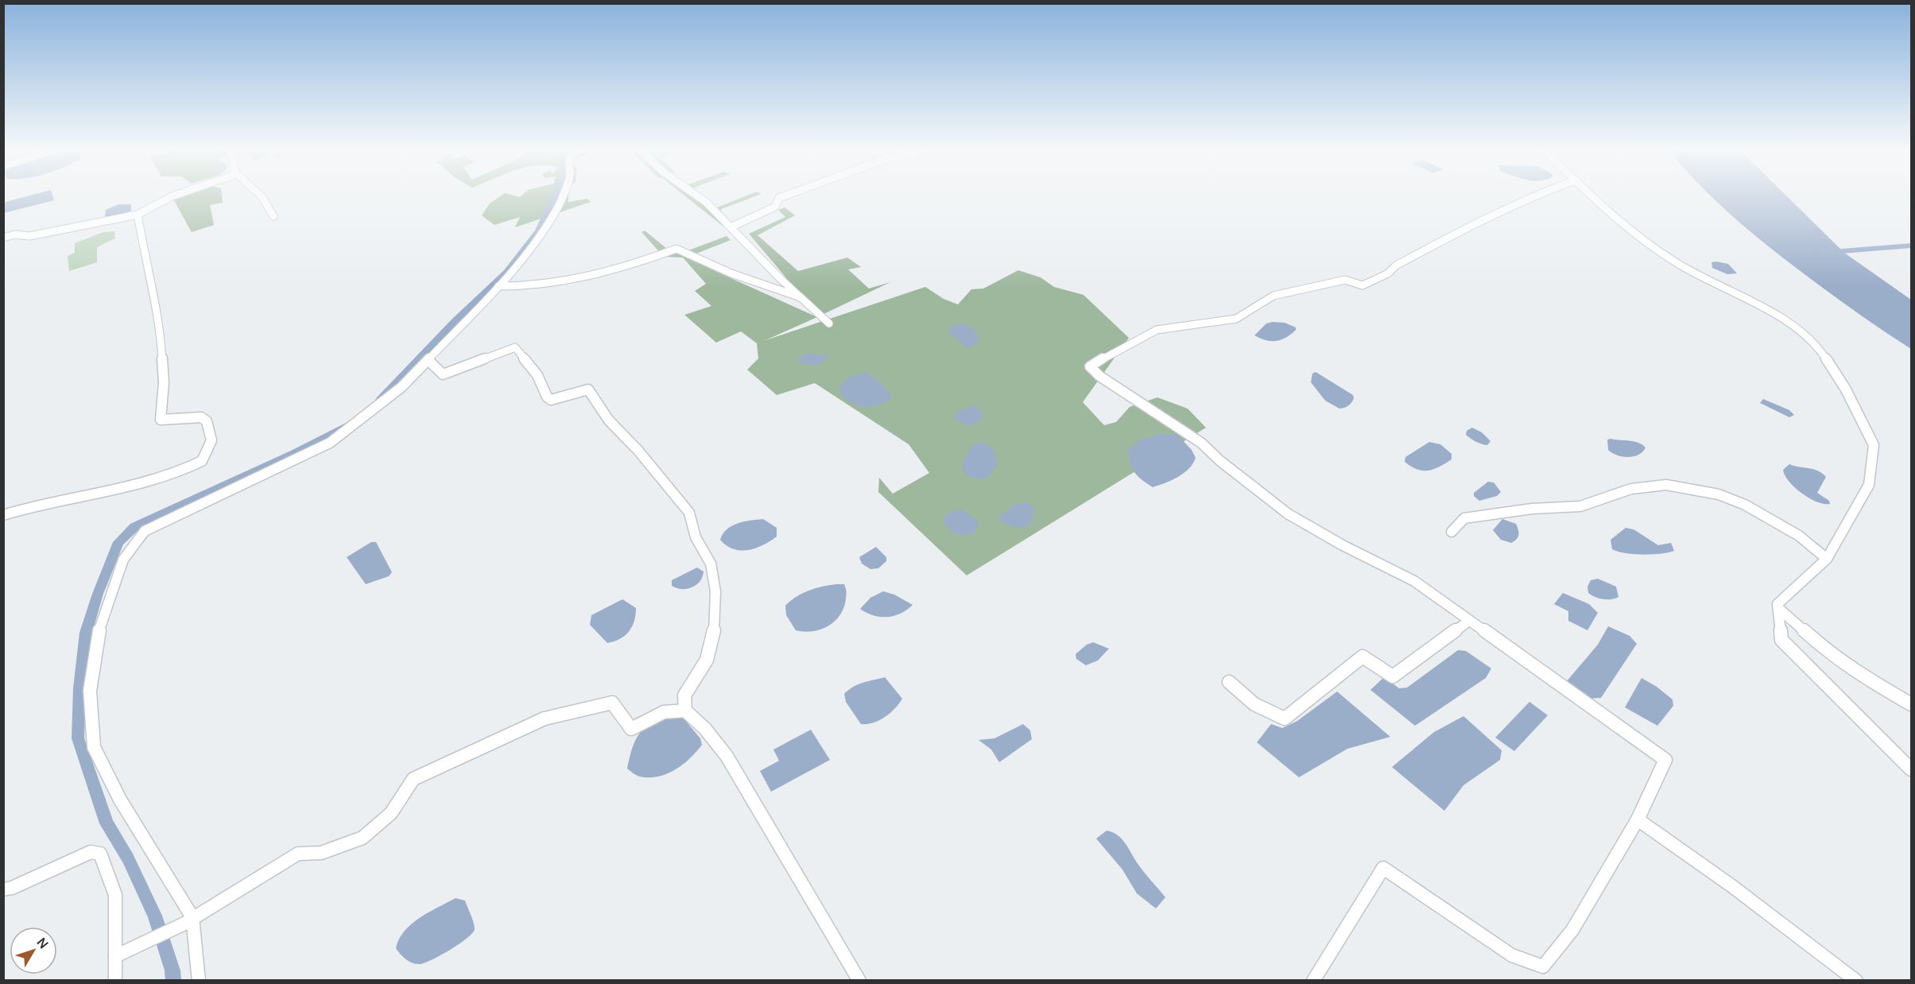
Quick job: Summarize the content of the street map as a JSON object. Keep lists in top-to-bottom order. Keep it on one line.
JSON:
{"north":"top right"}
